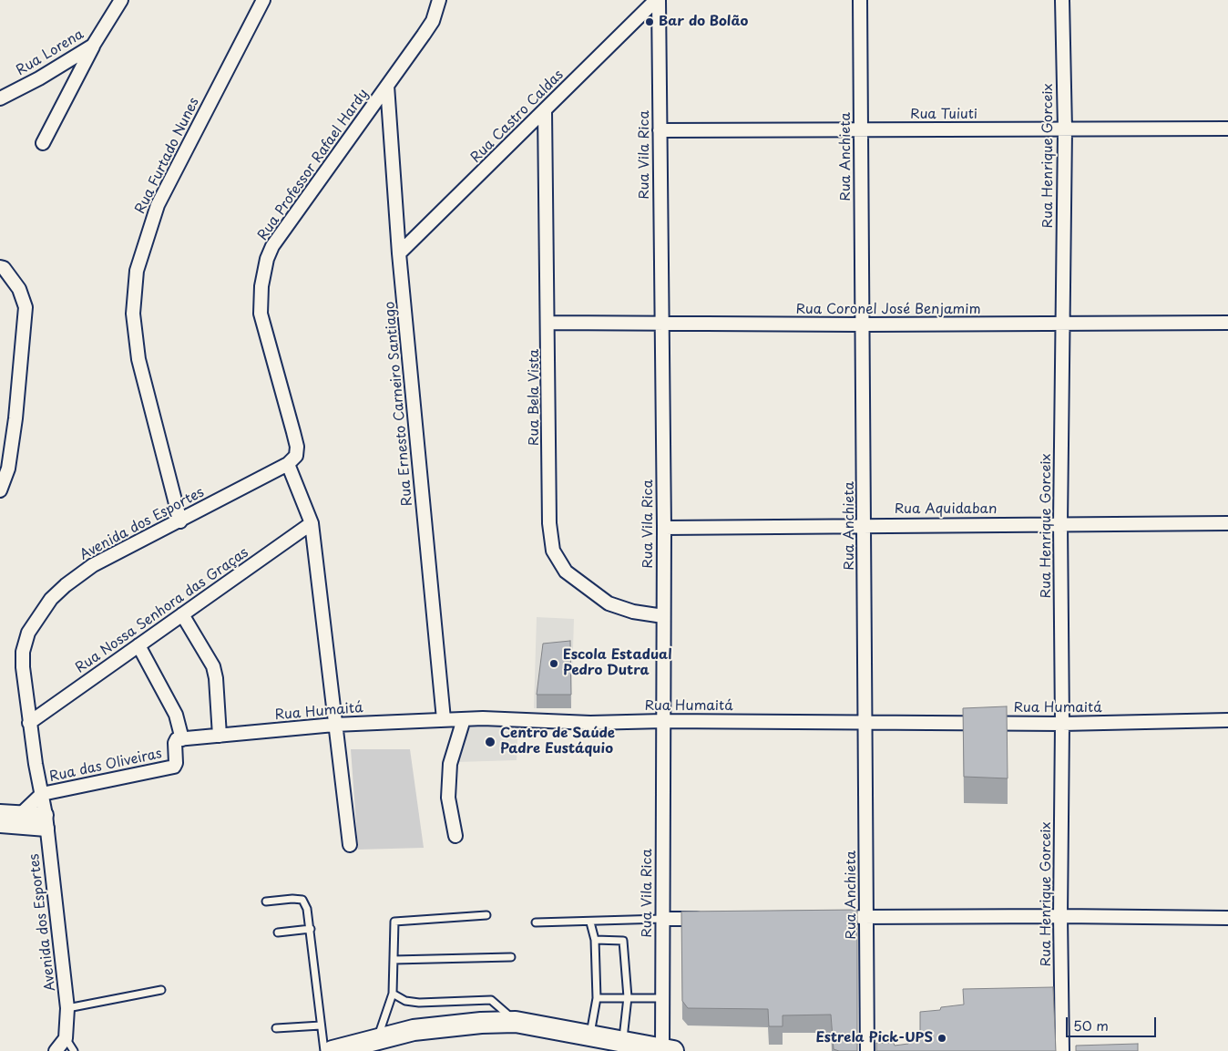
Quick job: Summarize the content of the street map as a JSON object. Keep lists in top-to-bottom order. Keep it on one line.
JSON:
{"streets":{"street":["Rua Lorena","Rua Tuiuti","Rua Castro Caldas","Rua Vila Rica","Rua Furtado Nunes","Rua Henrique Gorceix","Rua Anchieta","Rua Professor Rafael Hardy","Rua Coronel José Benjamim","Rua Bela Vista","Rua Ernesto Carneiro Santiago","Rua Aquidaban","Avenida dos Esportes","Rua Nossa Senhora das Graças","Rua Humaitá","Rua das Oliveiras"]},"crossings":[["Rua Tuiuti","Rua Vila Rica"],["Rua Tuiuti","Rua Henrique Gorceix"],["Rua Tuiuti","Rua Anchieta"],["Rua Castro Caldas","Rua Vila Rica"],["Rua Castro Caldas","Rua Bela Vista"],["Rua Castro Caldas","Rua Ernesto Carneiro Santiago"],["Rua Vila Rica","Rua Coronel José Benjamim"],["Rua Vila Rica","Rua Bela Vista"],["Rua Vila Rica","Rua Aquidaban"],["Rua Vila Rica","Rua Humaitá"],["Rua Furtado Nunes","Avenida dos Esportes"],["Rua Henrique Gorceix","Rua Coronel José Benjamim"],["Rua Henrique Gorceix","Rua Aquidaban"],["Rua Henrique Gorceix","Rua Humaitá"],["Rua Anchieta","Rua Coronel José Benjamim"],["Rua Anchieta","Rua Aquidaban"],["Rua Anchieta","Rua Humaitá"],["Rua Professor Rafael Hardy","Rua Ernesto Carneiro Santiago"],["Rua Professor Rafael Hardy","Avenida dos Esportes"],["Rua Coronel José Benjamim","Rua Bela Vista"],["Rua Ernesto Carneiro Santiago","Rua Humaitá"],["Avenida dos Esportes","Rua Nossa Senhora das Graças"],["Avenida dos Esportes","Rua das Oliveiras"],["Rua Humaitá","Rua das Oliveiras"]],"places":["Bar do Bolão","Escola Estadual Pedro Dutra","Centro de Saúde Padre Eustáquio","Estrela Pick-UPS"],"scale_bar":"50 m"}
